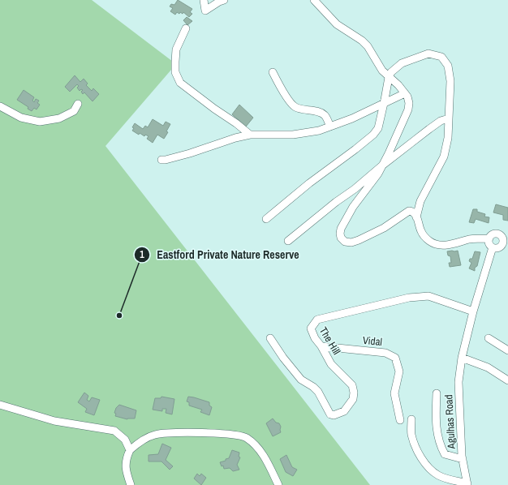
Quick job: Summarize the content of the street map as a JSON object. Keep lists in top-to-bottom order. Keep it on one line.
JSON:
{"streets":{"street":["The Hill","Vidal","Agulhas Road"]},"crossings":[["The Hill","Vidal"],["The Hill","Agulhas Road"]],"places":["Eastford Private Nature Reserve"]}
